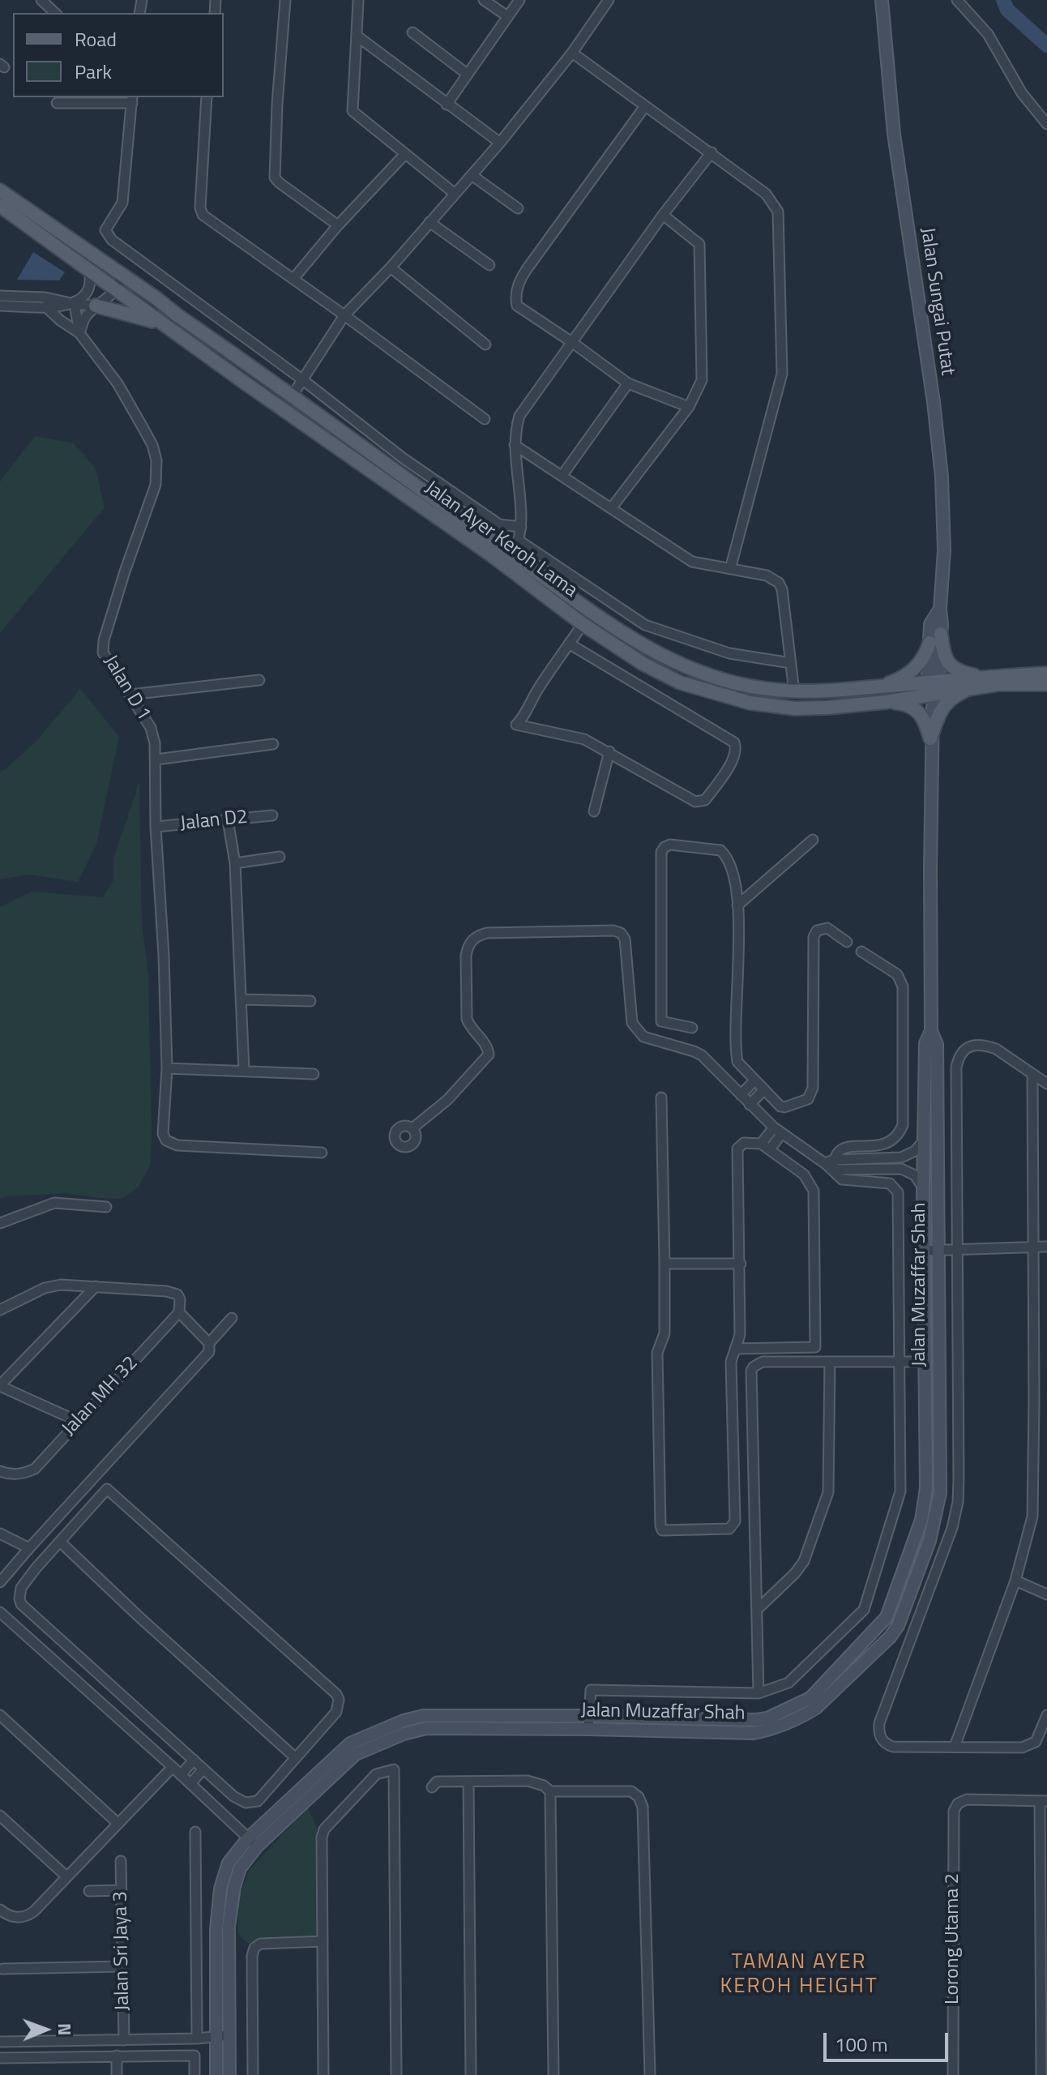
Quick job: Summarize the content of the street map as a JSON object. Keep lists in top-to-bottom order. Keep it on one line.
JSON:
{"streets":{"main road":["Jalan Sungai Putat","Jalan Ayer Keroh Lama","Jalan Muzaffar Shah"],"street":["Jalan D 1","Jalan D2","Jalan MH 32","Lorong Utama 2","Jalan Sri Jaya 3"]},"crossings":[["Jalan Sungai Putat","Jalan Ayer Keroh Lama"],["Jalan Sungai Putat","Jalan Muzaffar Shah"],["Jalan Ayer Keroh Lama","Jalan Muzaffar Shah"],["Jalan D 1","Jalan D2"]],"districts":["TAMAN AYER KEROH HEIGHT"],"legend":["Road","Park"],"scale_bar":"100 m","north":"right"}
